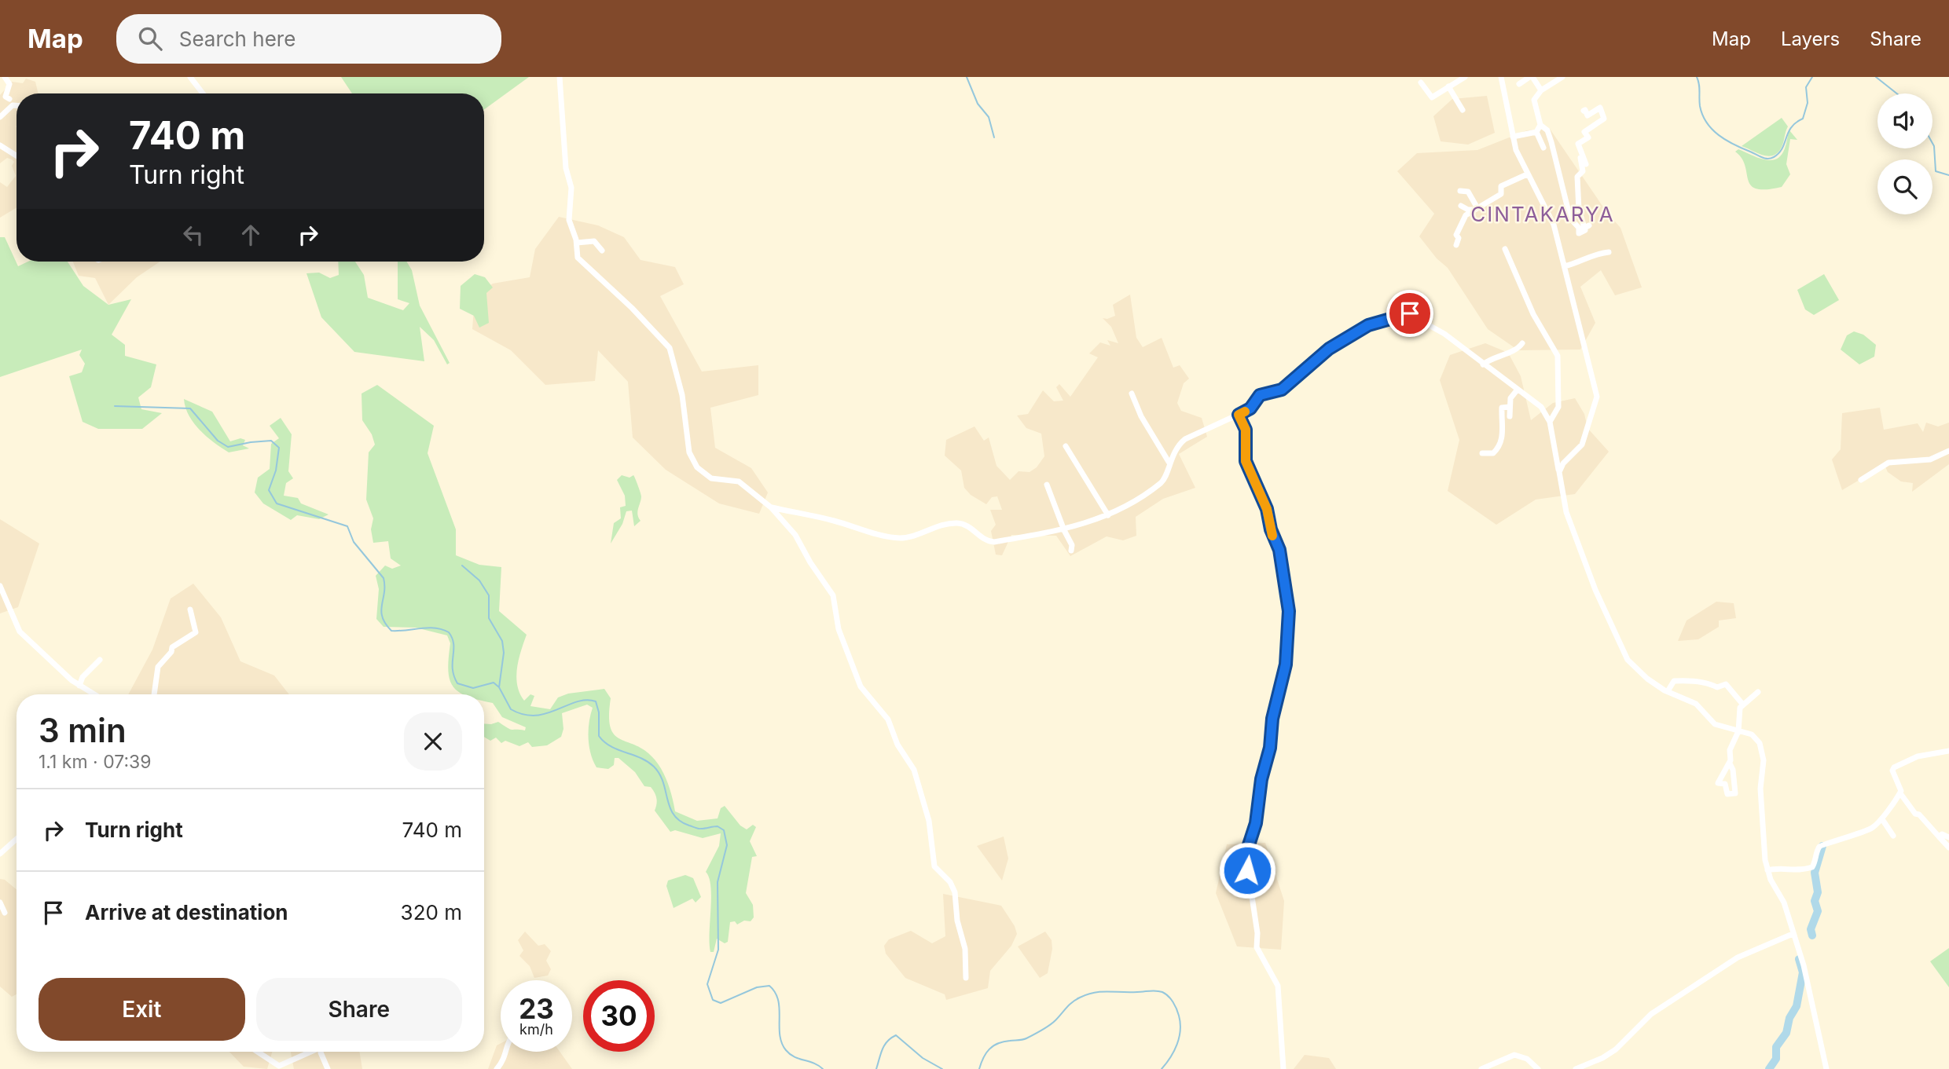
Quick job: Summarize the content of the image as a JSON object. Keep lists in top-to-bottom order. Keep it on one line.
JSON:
{"districts":["CINTAKARYA"],"page":{"header":"Map","search":"Search here","nav":["Map","Layers","Share"],"turn":["740 m","Turn right"],"heading":["3 min","1.1 km · 07:39"],"list":[{"name":"Turn right","value":"740 m"},{"name":"Arrive at destination","value":"320 m"}],"buttons":["Exit","Share"],"speed":"23 km/h","limit":"30"}}
